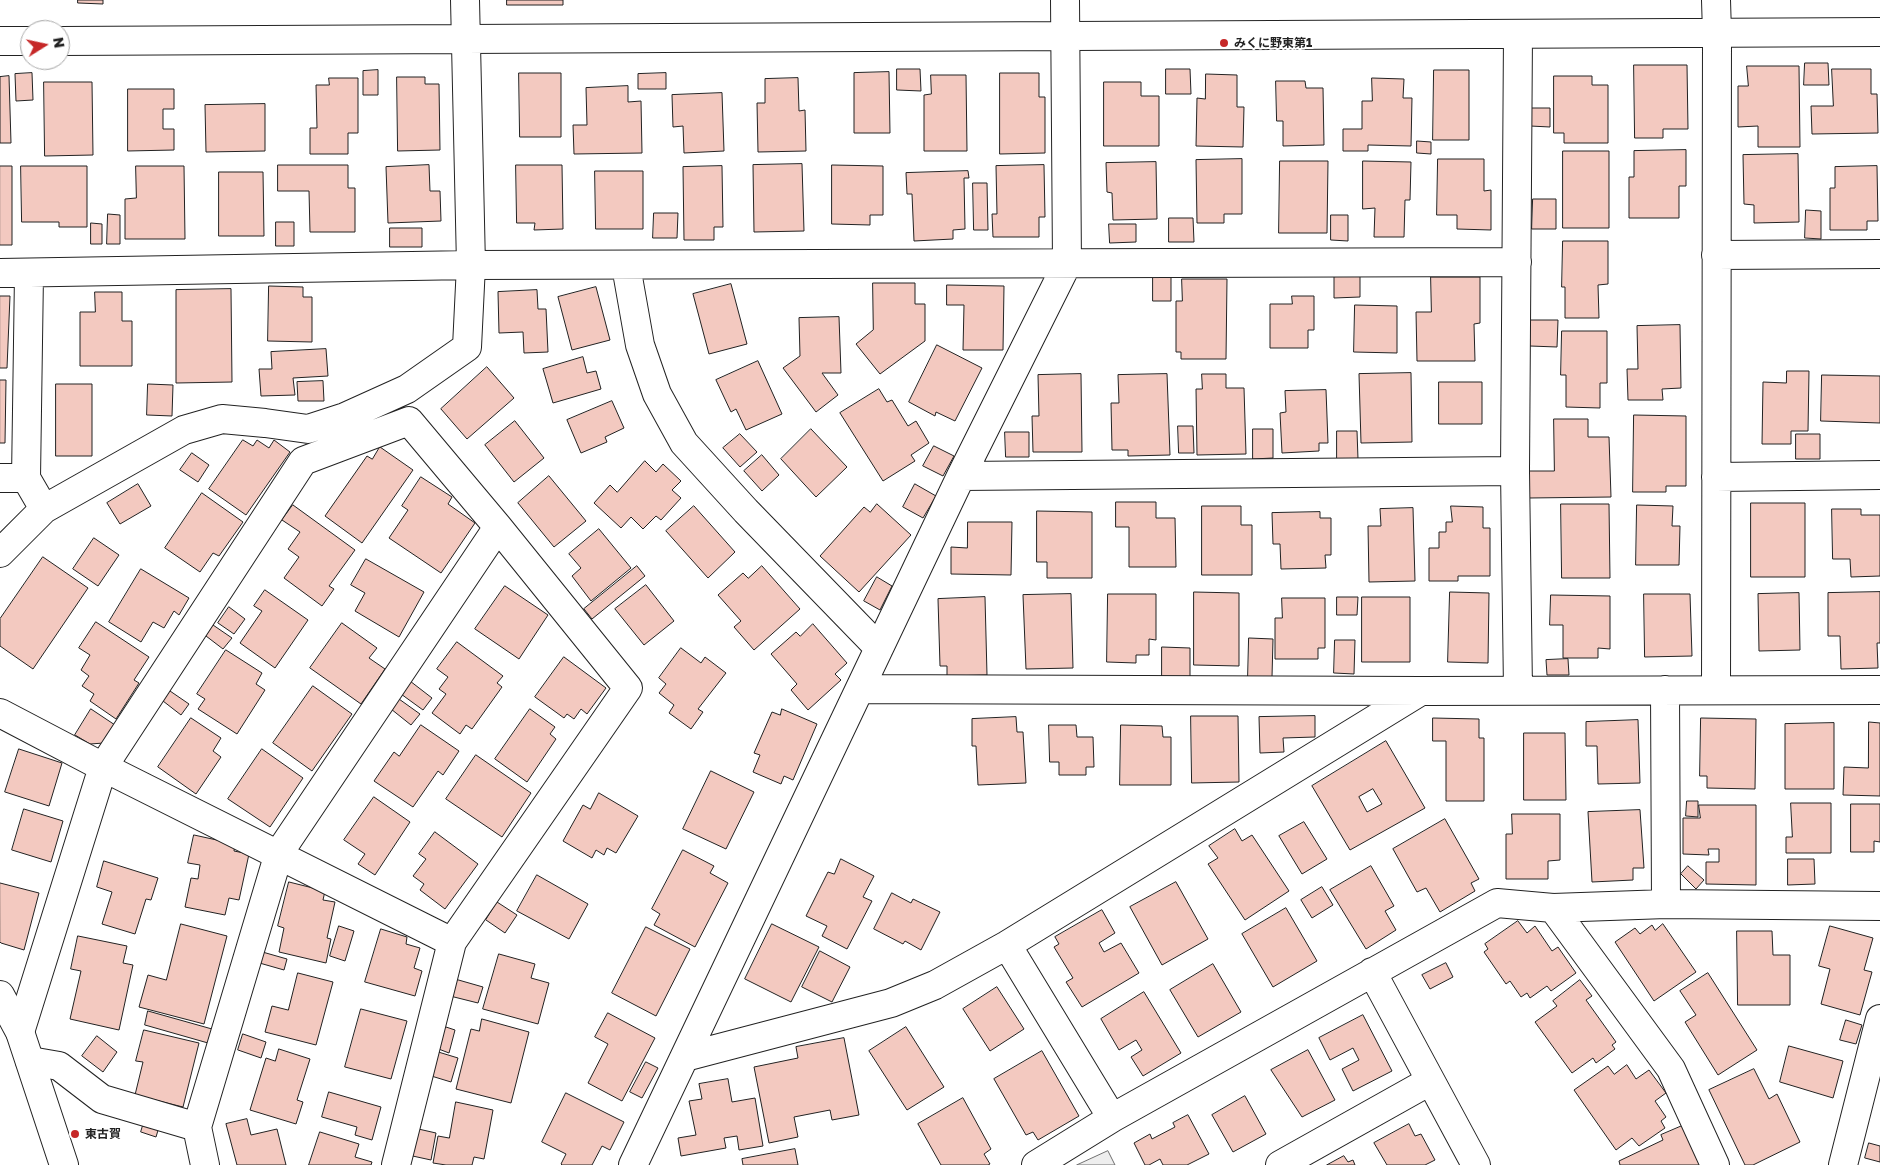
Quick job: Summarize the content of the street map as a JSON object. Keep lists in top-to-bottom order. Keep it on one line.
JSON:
{"places":["みくに野東第1","東古賀"],"north":"right"}
